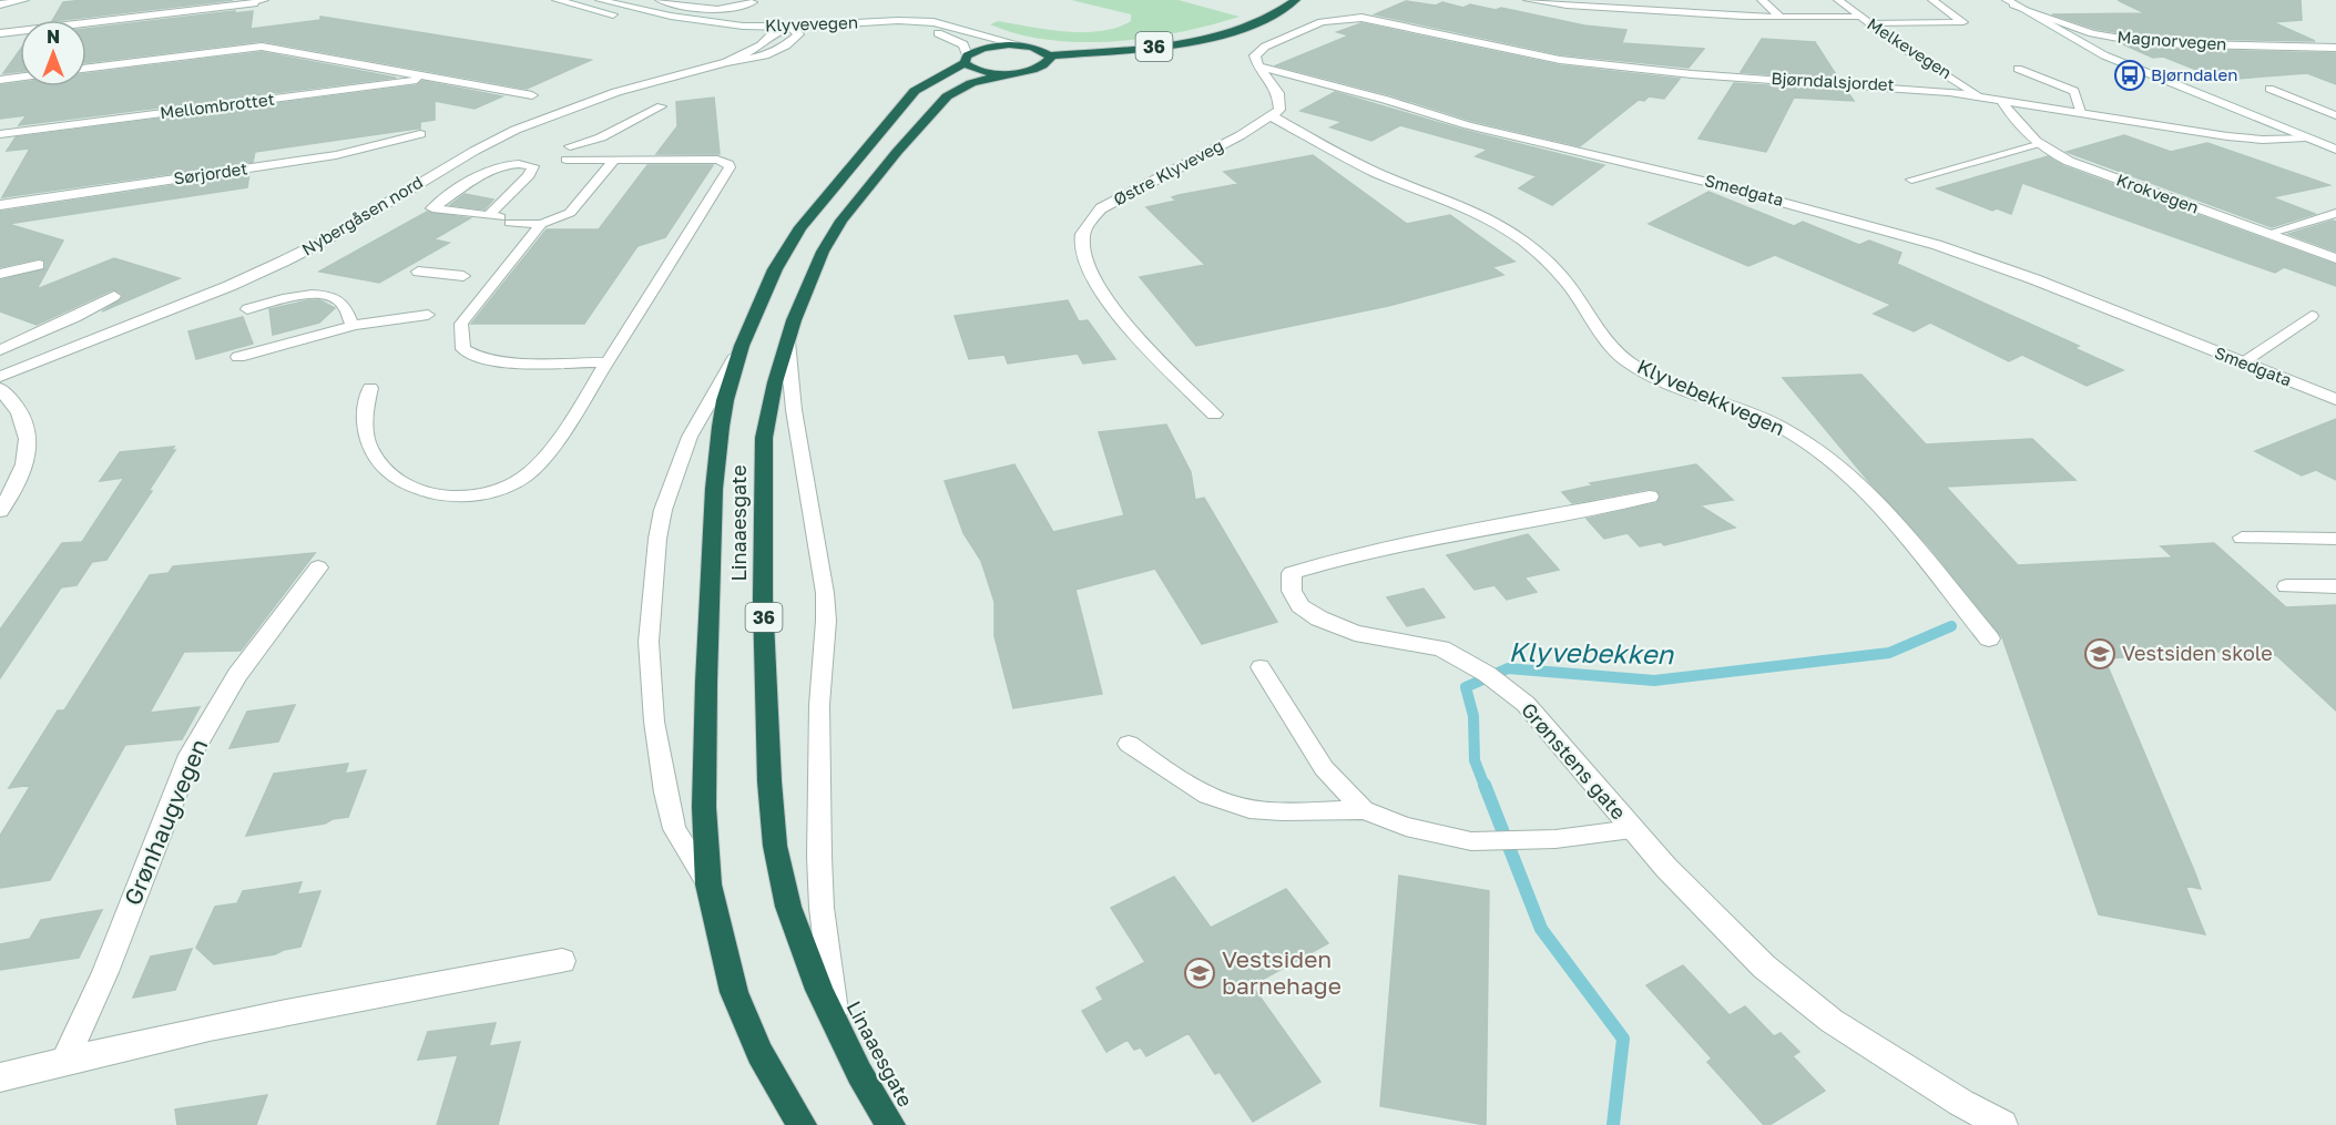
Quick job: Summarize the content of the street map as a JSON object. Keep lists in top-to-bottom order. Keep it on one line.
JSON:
{"streets":{"highway":["36","Linaaesgate"],"street":["Klyvevegen","Melkevegen","Bjørndalsjordet","Mellombrottet","Østre Klyveveg","Sørjordet","Smedgata","Krokvegen","Nybergåsen nord","Klyvebekkvegen","Grønstens gate","Grønhaugvegen"],"lane":["Magnorvegen"]},"crossings":[["Klyvevegen","Nybergåsen nord"],["Klyvevegen","Linaaesgate"],["Melkevegen","Bjørndalsjordet"],["Bjørndalsjordet","Smedgata"],["Bjørndalsjordet","Krokvegen"],["Østre Klyveveg","Klyvebekkvegen"]],"water":["Klyvebekken"],"places":{"bus stop":["Bjørndalen"],"school or university":["Vestsiden skole","Vestsiden barnehage"]},"north":"top"}
